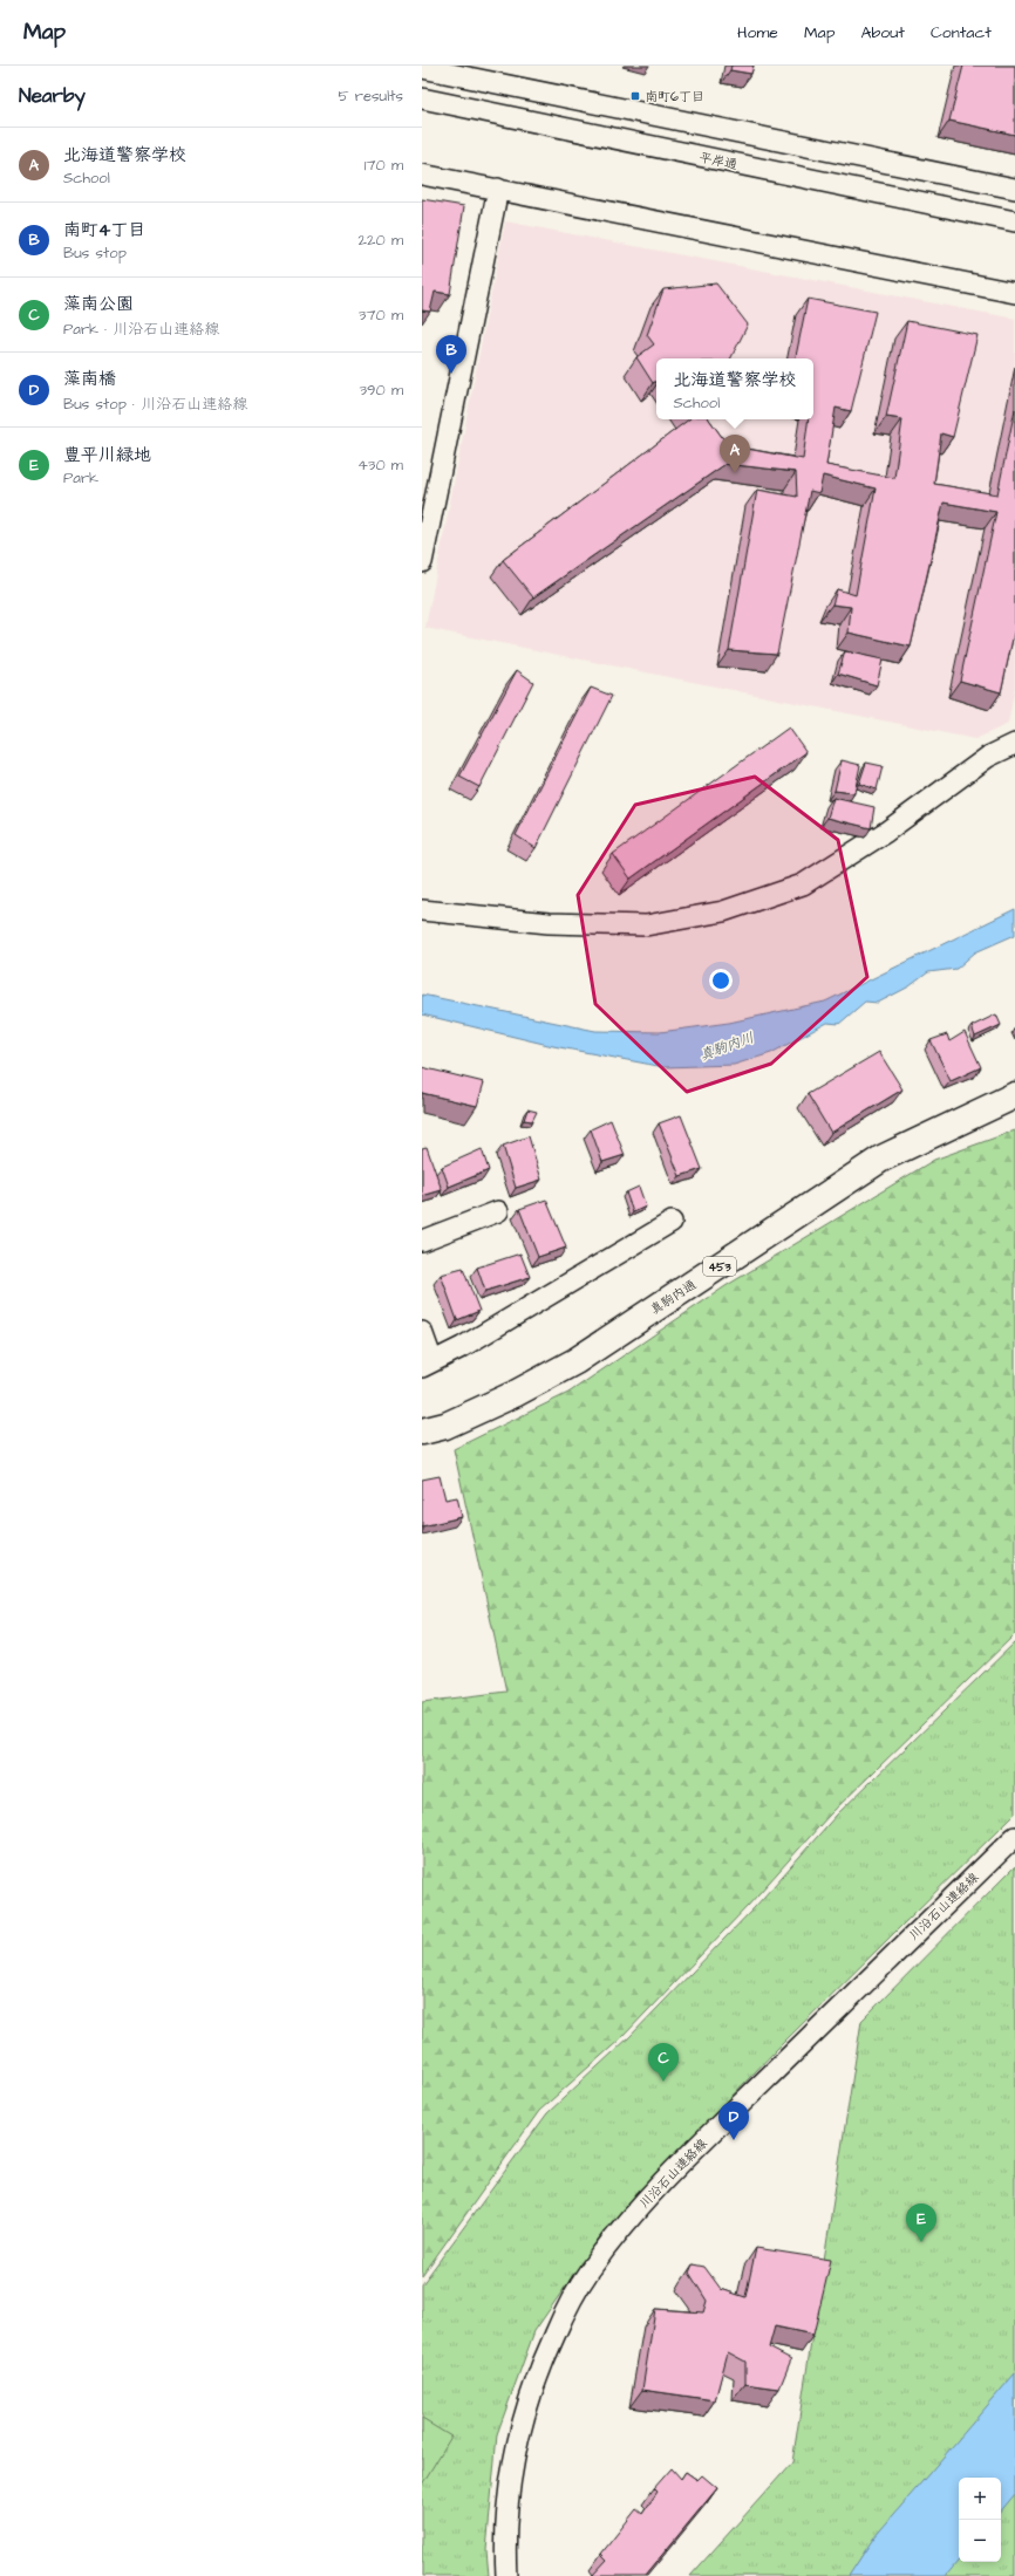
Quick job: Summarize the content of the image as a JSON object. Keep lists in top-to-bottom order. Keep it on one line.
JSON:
{"streets":{"highway":["453","真駒内通"],"street":["平岸通","川沿石山連絡線"]},"water":["真駒内川"],"places":{"transit":["南町6丁目"]},"page":{"header":"Map","nav":["Home","Map","About","Contact"],"heading":["Nearby","5 results"],"list":[{"mark":"A","name":"北海道警察学校","note":"School","value":"170 m"},{"mark":"B","name":"南町4丁目","note":"Bus stop","value":"220 m"},{"mark":"C","name":"藻南公園","note":"Park · 川沿石山連絡線","value":"370 m"},{"mark":"D","name":"藻南橋","note":"Bus stop · 川沿石山連絡線","value":"390 m"},{"mark":"E","name":"豊平川緑地","note":"Park","value":"430 m"}],"pins":["B","A","C","D","E"],"popup":["北海道警察学校","School"],"map_buttons":["+","−"]}}
